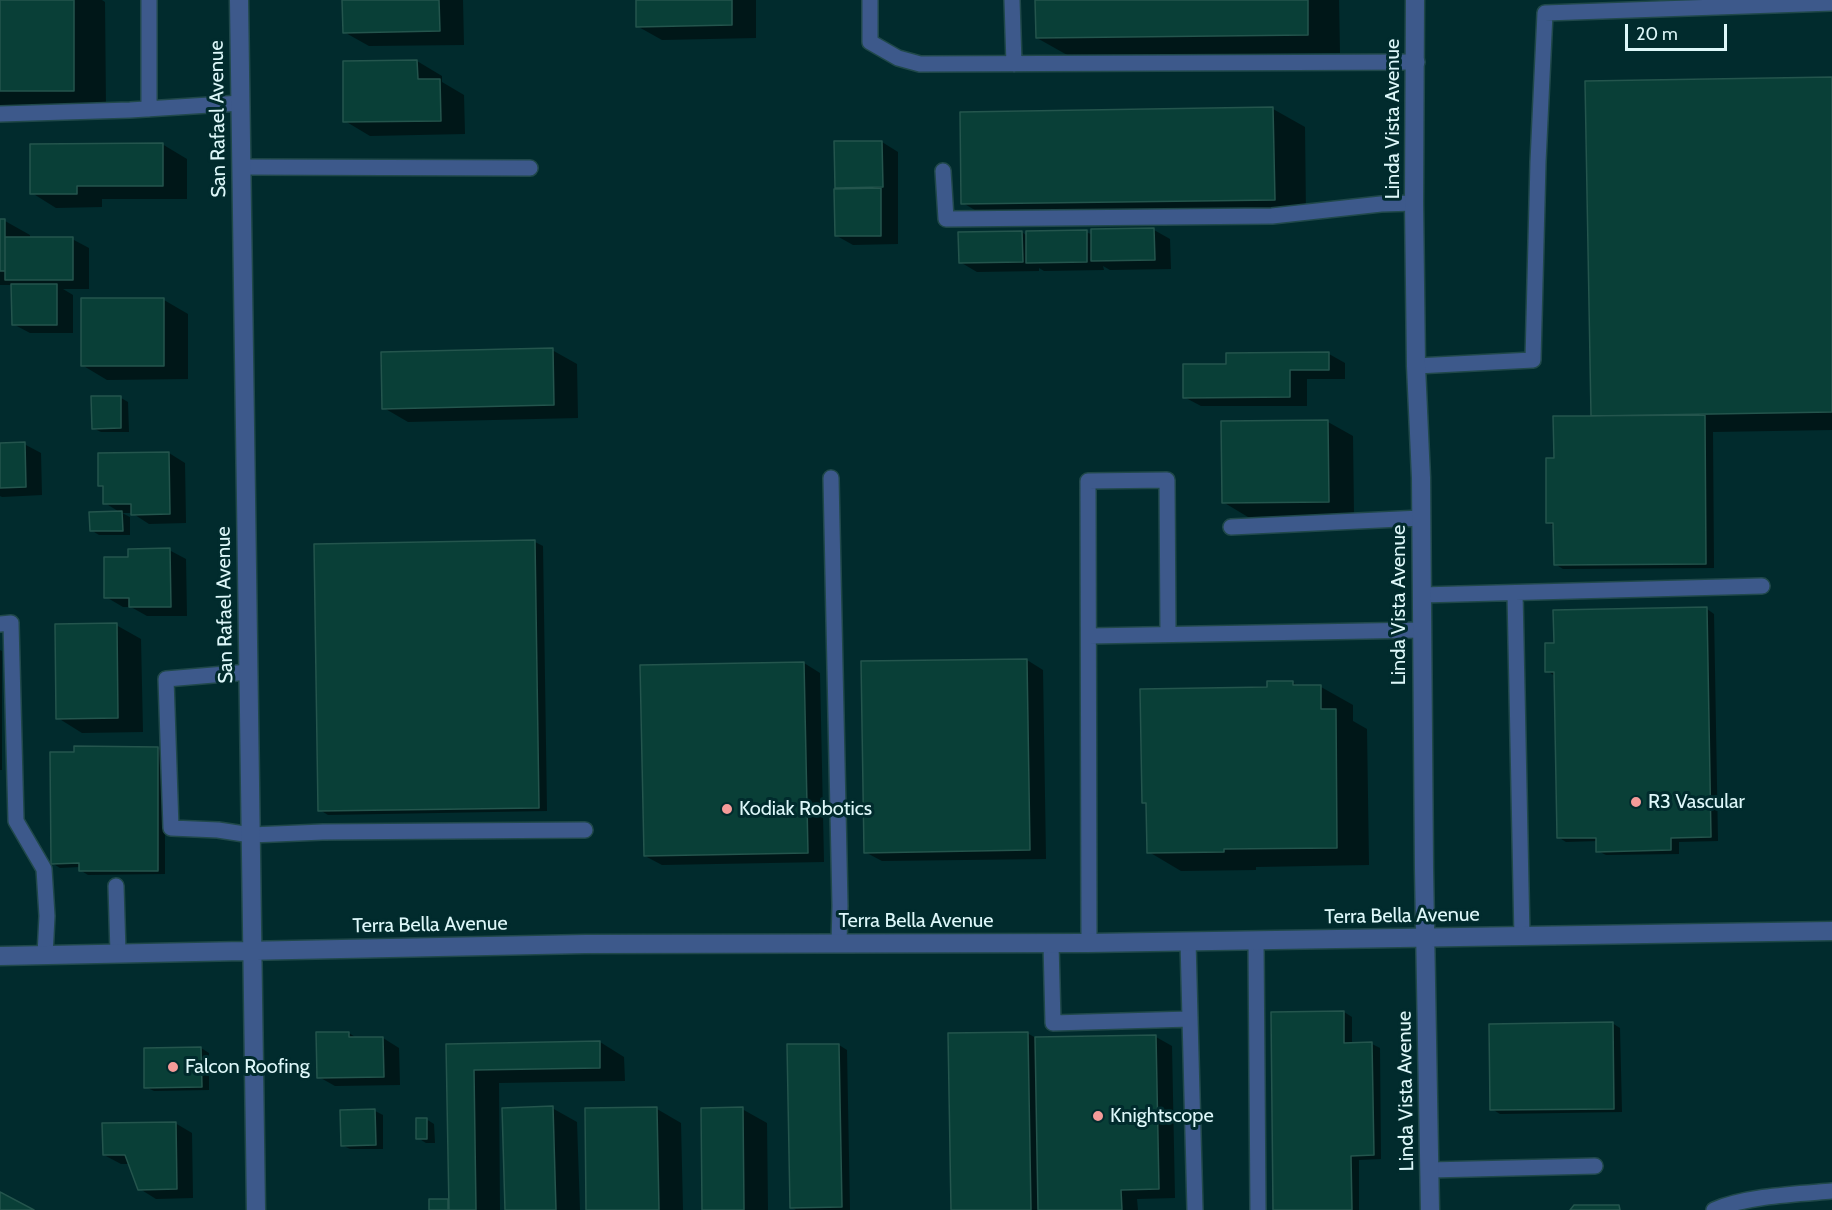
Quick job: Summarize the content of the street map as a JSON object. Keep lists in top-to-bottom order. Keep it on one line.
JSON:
{"streets":{"street":["San Rafael Avenue","Linda Vista Avenue","Terra Bella Avenue"]},"crossings":[["San Rafael Avenue","Terra Bella Avenue"],["Linda Vista Avenue","Terra Bella Avenue"]],"places":["R3 Vascular","Kodiak Robotics","Falcon Roofing","Knightscope"],"scale_bar":"20 m"}
